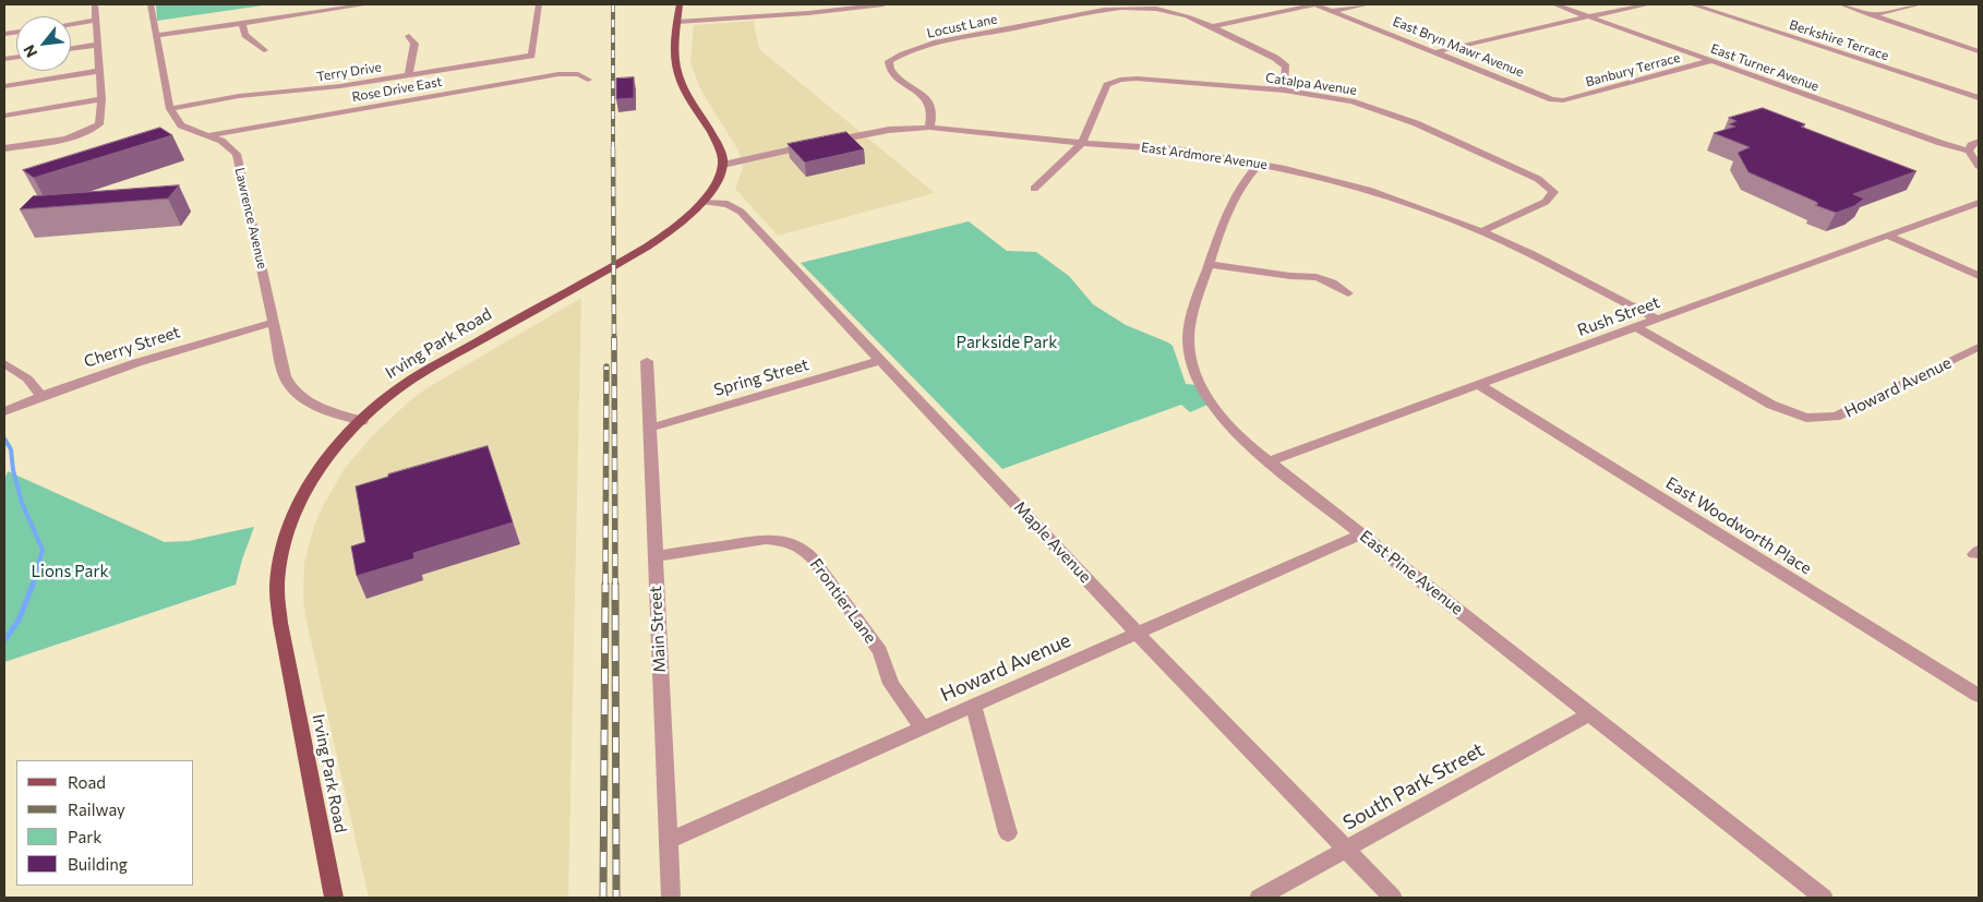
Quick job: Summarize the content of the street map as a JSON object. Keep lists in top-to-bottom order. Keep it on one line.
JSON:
{"streets":{"main road":["Irving Park Road"],"street":["Locust Lane","Berkshire Terrace","East Bryn Mawr Avenue","East Turner Avenue","Banbury Terrace","Terry Drive","Catalpa Avenue","Rose Drive East","East Ardmore Avenue","Lawrence Avenue","Rush Street","Cherry Street","Spring Street","Howard Avenue","East Woodworth Place","Maple Avenue","East Pine Avenue","Frontier Lane","Main Street","South Park Street"]},"crossings":[["Locust Lane","Catalpa Avenue"],["Locust Lane","East Ardmore Avenue"],["East Bryn Mawr Avenue","Banbury Terrace"],["East Turner Avenue","Banbury Terrace"],["Terry Drive","Lawrence Avenue"],["Catalpa Avenue","East Ardmore Avenue"],["Rose Drive East","Lawrence Avenue"],["East Ardmore Avenue","Rush Street"],["East Ardmore Avenue","Irving Park Road"],["East Ardmore Avenue","East Pine Avenue"],["Lawrence Avenue","Irving Park Road"],["Lawrence Avenue","Cherry Street"],["Rush Street","Howard Avenue"],["Rush Street","East Woodworth Place"],["Rush Street","East Pine Avenue"],["Irving Park Road","Maple Avenue"],["Spring Street","Maple Avenue"],["Spring Street","Main Street"],["Howard Avenue","Maple Avenue"],["Howard Avenue","East Pine Avenue"],["Howard Avenue","Frontier Lane"],["Howard Avenue","Main Street"],["Maple Avenue","South Park Street"],["East Pine Avenue","South Park Street"],["Frontier Lane","Main Street"]],"parks":["Parkside Park","Lions Park"],"legend":["Road","Railway","Park","Building"],"north":"bottom left"}
